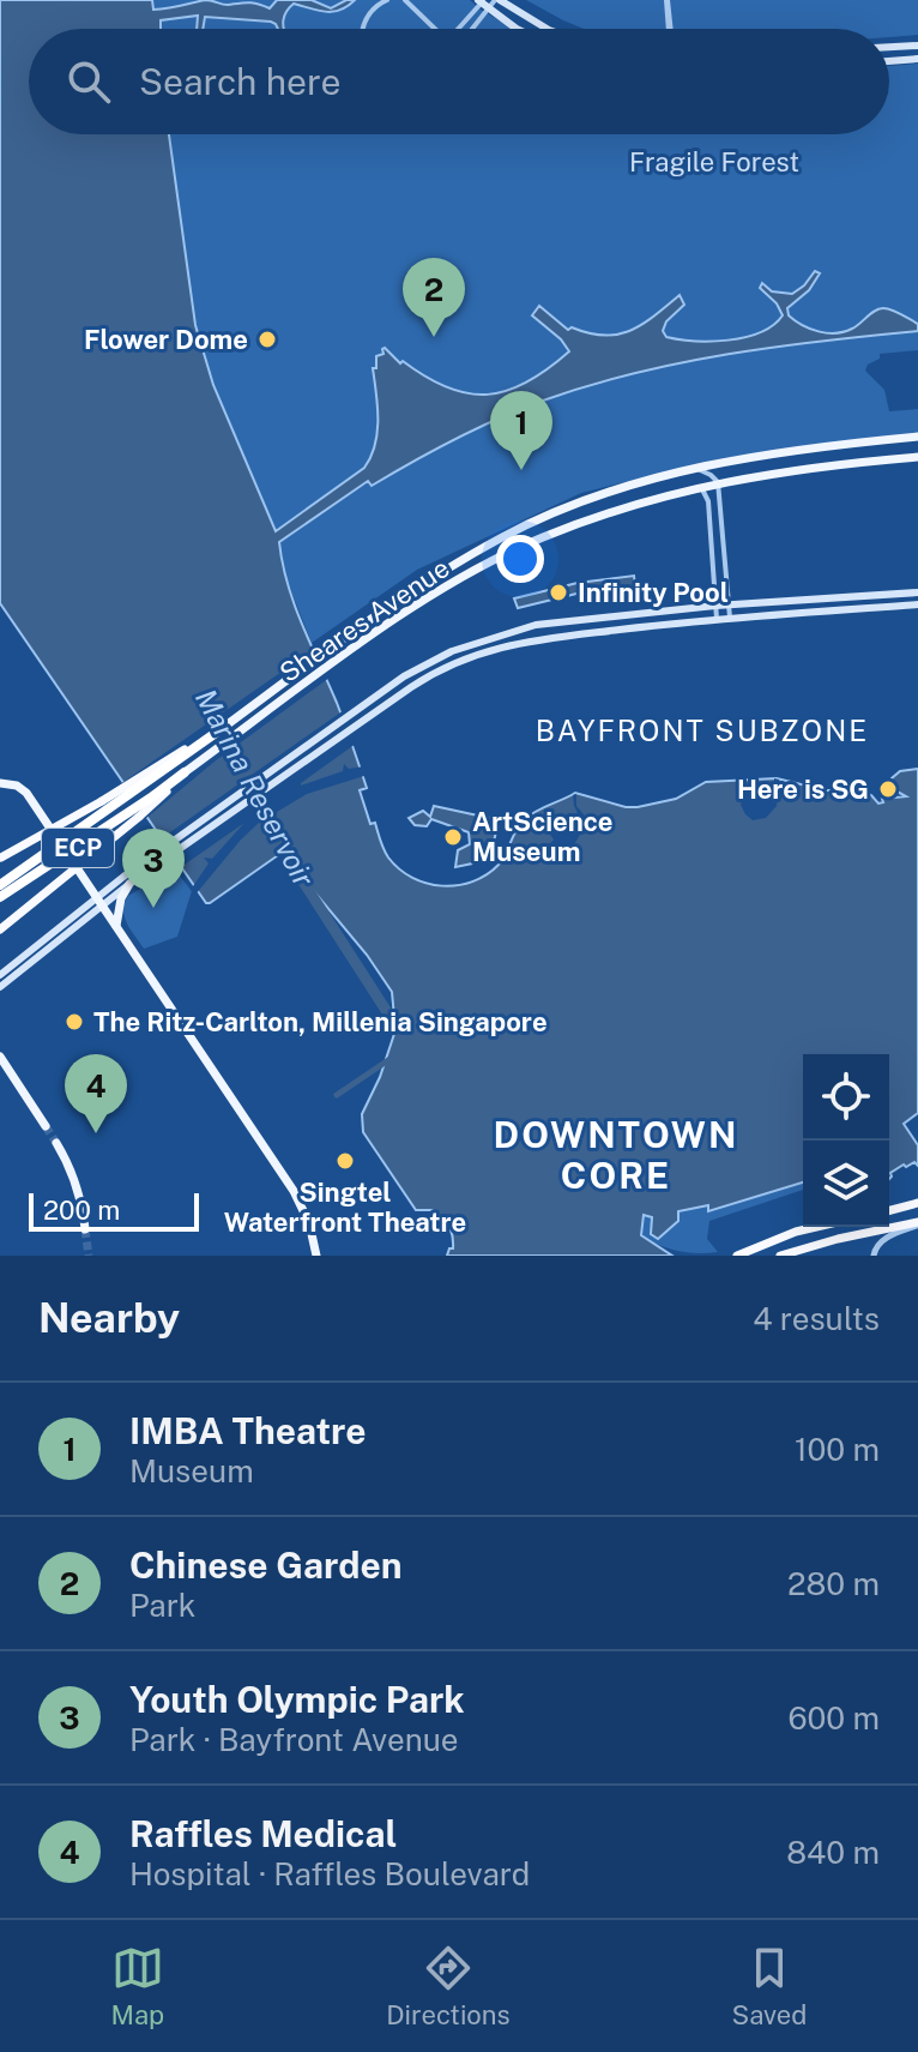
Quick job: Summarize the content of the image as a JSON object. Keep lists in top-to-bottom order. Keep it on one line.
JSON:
{"streets":{"highway":["ECP"],"main road":["Sheares Avenue"]},"crossings":[["Sheares Avenue","ECP"]],"districts":["BAYFRONT SUBZONE","DOWNTOWN CORE"],"water":["Marina Reservoir"],"parks":["Fragile Forest"],"places":["Flower Dome","Infinity Pool","Here is SG","ArtScience Museum","The Ritz-Carlton, Millenia Singapore","Singtel Waterfront Theatre"],"scale_bar":"200 m","page":{"search":"Search here","pins":["2","1","3","4"],"scale":"200 m","heading":["Nearby","4 results"],"list":[{"mark":"1","name":"IMBA Theatre","note":"Museum","value":"100 m"},{"mark":"2","name":"Chinese Garden","note":"Park","value":"280 m"},{"mark":"3","name":"Youth Olympic Park","note":"Park · Bayfront Avenue","value":"600 m"},{"mark":"4","name":"Raffles Medical","note":"Hospital · Raffles Boulevard","value":"840 m"}],"nav":["Map","Directions","Saved"]}}
